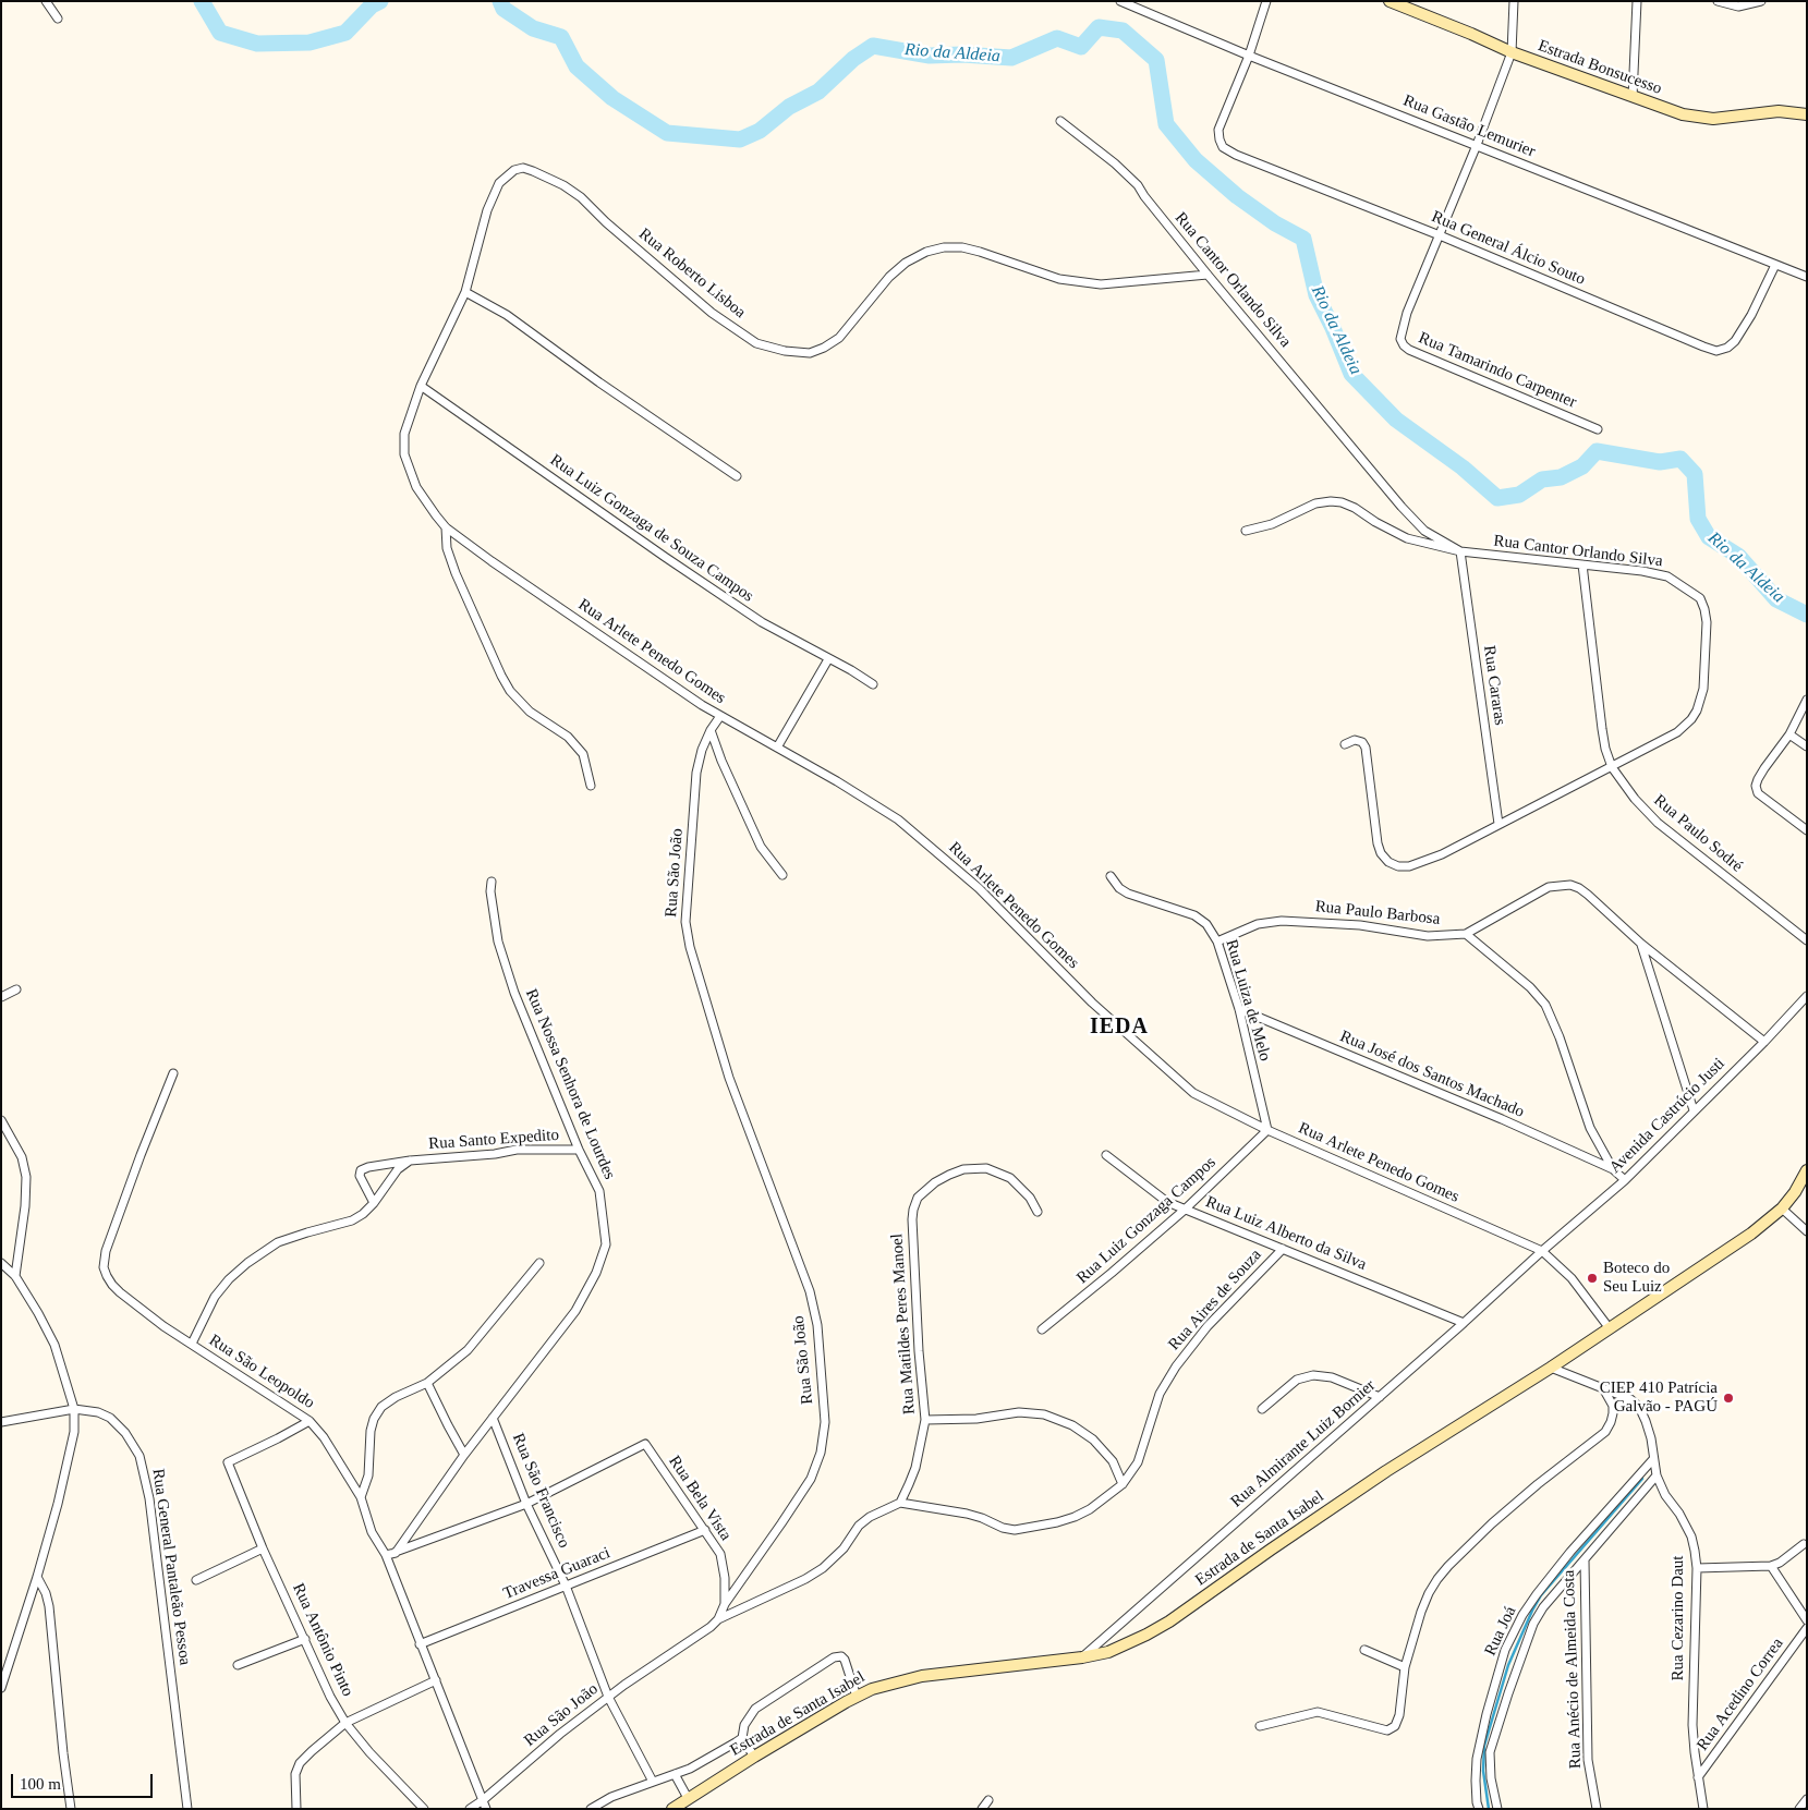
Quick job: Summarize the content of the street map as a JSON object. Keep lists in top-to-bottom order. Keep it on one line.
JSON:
{"streets":{"main road":["Estrada Bonsucesso","Estrada de Santa Isabel"],"street":["Rua Gastão Lemurier","Rua General Álcio Souto","Rua Roberto Lisboa","Rua Cantor Orlando Silva","Rua Tamarindo Carpenter","Rua Luiz Gonzaga de Souza Campos","Rua Arlete Penedo Gomes","Rua Cararas","Rua Paulo Sodré","Rua São João","Rua Paulo Barbosa","Rua Luiza de Melo","Rua José dos Santos Machado","Rua Nossa Senhora de Lourdes","Avenida Castrúcio Justi","Rua Santo Expedito","Rua Luiz Gonzaga Campos","Rua Luiz Alberto da Silva","Rua Aires de Souza","Rua Matildes Peres Manoel","Rua São Leopoldo","Rua Almirante Luiz Bornier","Rua São Francisco","Rua Bela Vista","Rua General Pantaleão Pessoa","Travessa Guaraci","Rua Cezarino Daut","Rua Joá","Rua Antônio Pinto","Rua Anécio de Almeida Costa","Rua Acedino Correa"]},"crossings":[["Estrada Bonsucesso","Rua Tamarindo Carpenter"],["Rua Gastão Lemurier","Rua General Álcio Souto"],["Rua Gastão Lemurier","Rua Tamarindo Carpenter"],["Rua General Álcio Souto","Rua Tamarindo Carpenter"],["Rua Roberto Lisboa","Rua Cantor Orlando Silva"],["Rua Roberto Lisboa","Rua Arlete Penedo Gomes"],["Rua Cantor Orlando Silva","Rua Cararas"],["Rua Cantor Orlando Silva","Rua Paulo Sodré"],["Rua Luiz Gonzaga de Souza Campos","Rua Arlete Penedo Gomes"],["Rua Arlete Penedo Gomes","Rua São João"],["Rua Arlete Penedo Gomes","Rua Luiza de Melo"],["Rua Arlete Penedo Gomes","Avenida Castrúcio Justi"],["Rua Arlete Penedo Gomes","Rua Luiz Gonzaga Campos"],["Rua Arlete Penedo Gomes","Rua Almirante Luiz Bornier"],["Rua Arlete Penedo Gomes","Estrada de Santa Isabel"],["Rua São João","Rua São Leopoldo"],["Rua São João","Rua São Francisco"],["Rua São João","Rua Bela Vista"],["Rua Paulo Barbosa","Rua Luiza de Melo"],["Rua Paulo Barbosa","Avenida Castrúcio Justi"],["Rua Luiza de Melo","Rua José dos Santos Machado"],["Rua Luiza de Melo","Rua Luiz Gonzaga Campos"],["Rua Nossa Senhora de Lourdes","Rua Santo Expedito"],["Rua Nossa Senhora de Lourdes","Rua São Francisco"],["Avenida Castrúcio Justi","Rua Almirante Luiz Bornier"],["Rua Santo Expedito","Rua São Leopoldo"],["Rua Luiz Gonzaga Campos","Rua Luiz Alberto da Silva"],["Rua Luiz Alberto da Silva","Rua Aires de Souza"],["Rua Luiz Alberto da Silva","Rua Almirante Luiz Bornier"],["Rua Aires de Souza","Rua Matildes Peres Manoel"],["Rua São Leopoldo","Travessa Guaraci"],["Rua São Leopoldo","Rua Antônio Pinto"],["Rua Almirante Luiz Bornier","Estrada de Santa Isabel"],["Rua São Francisco","Rua Bela Vista"],["Rua São Francisco","Travessa Guaraci"],["Rua Bela Vista","Travessa Guaraci"],["Estrada de Santa Isabel","Rua Cezarino Daut"],["Rua Cezarino Daut","Rua Joá"],["Rua Cezarino Daut","Rua Acedino Correa"],["Rua Joá","Rua Anécio de Almeida Costa"]],"districts":["IEDA"],"water":["Rio da Aldeia"],"places":["Boteco do Seu Luiz","CIEP 410 Patrícia Galvão - PAGÚ"],"scale_bar":"100 m"}
